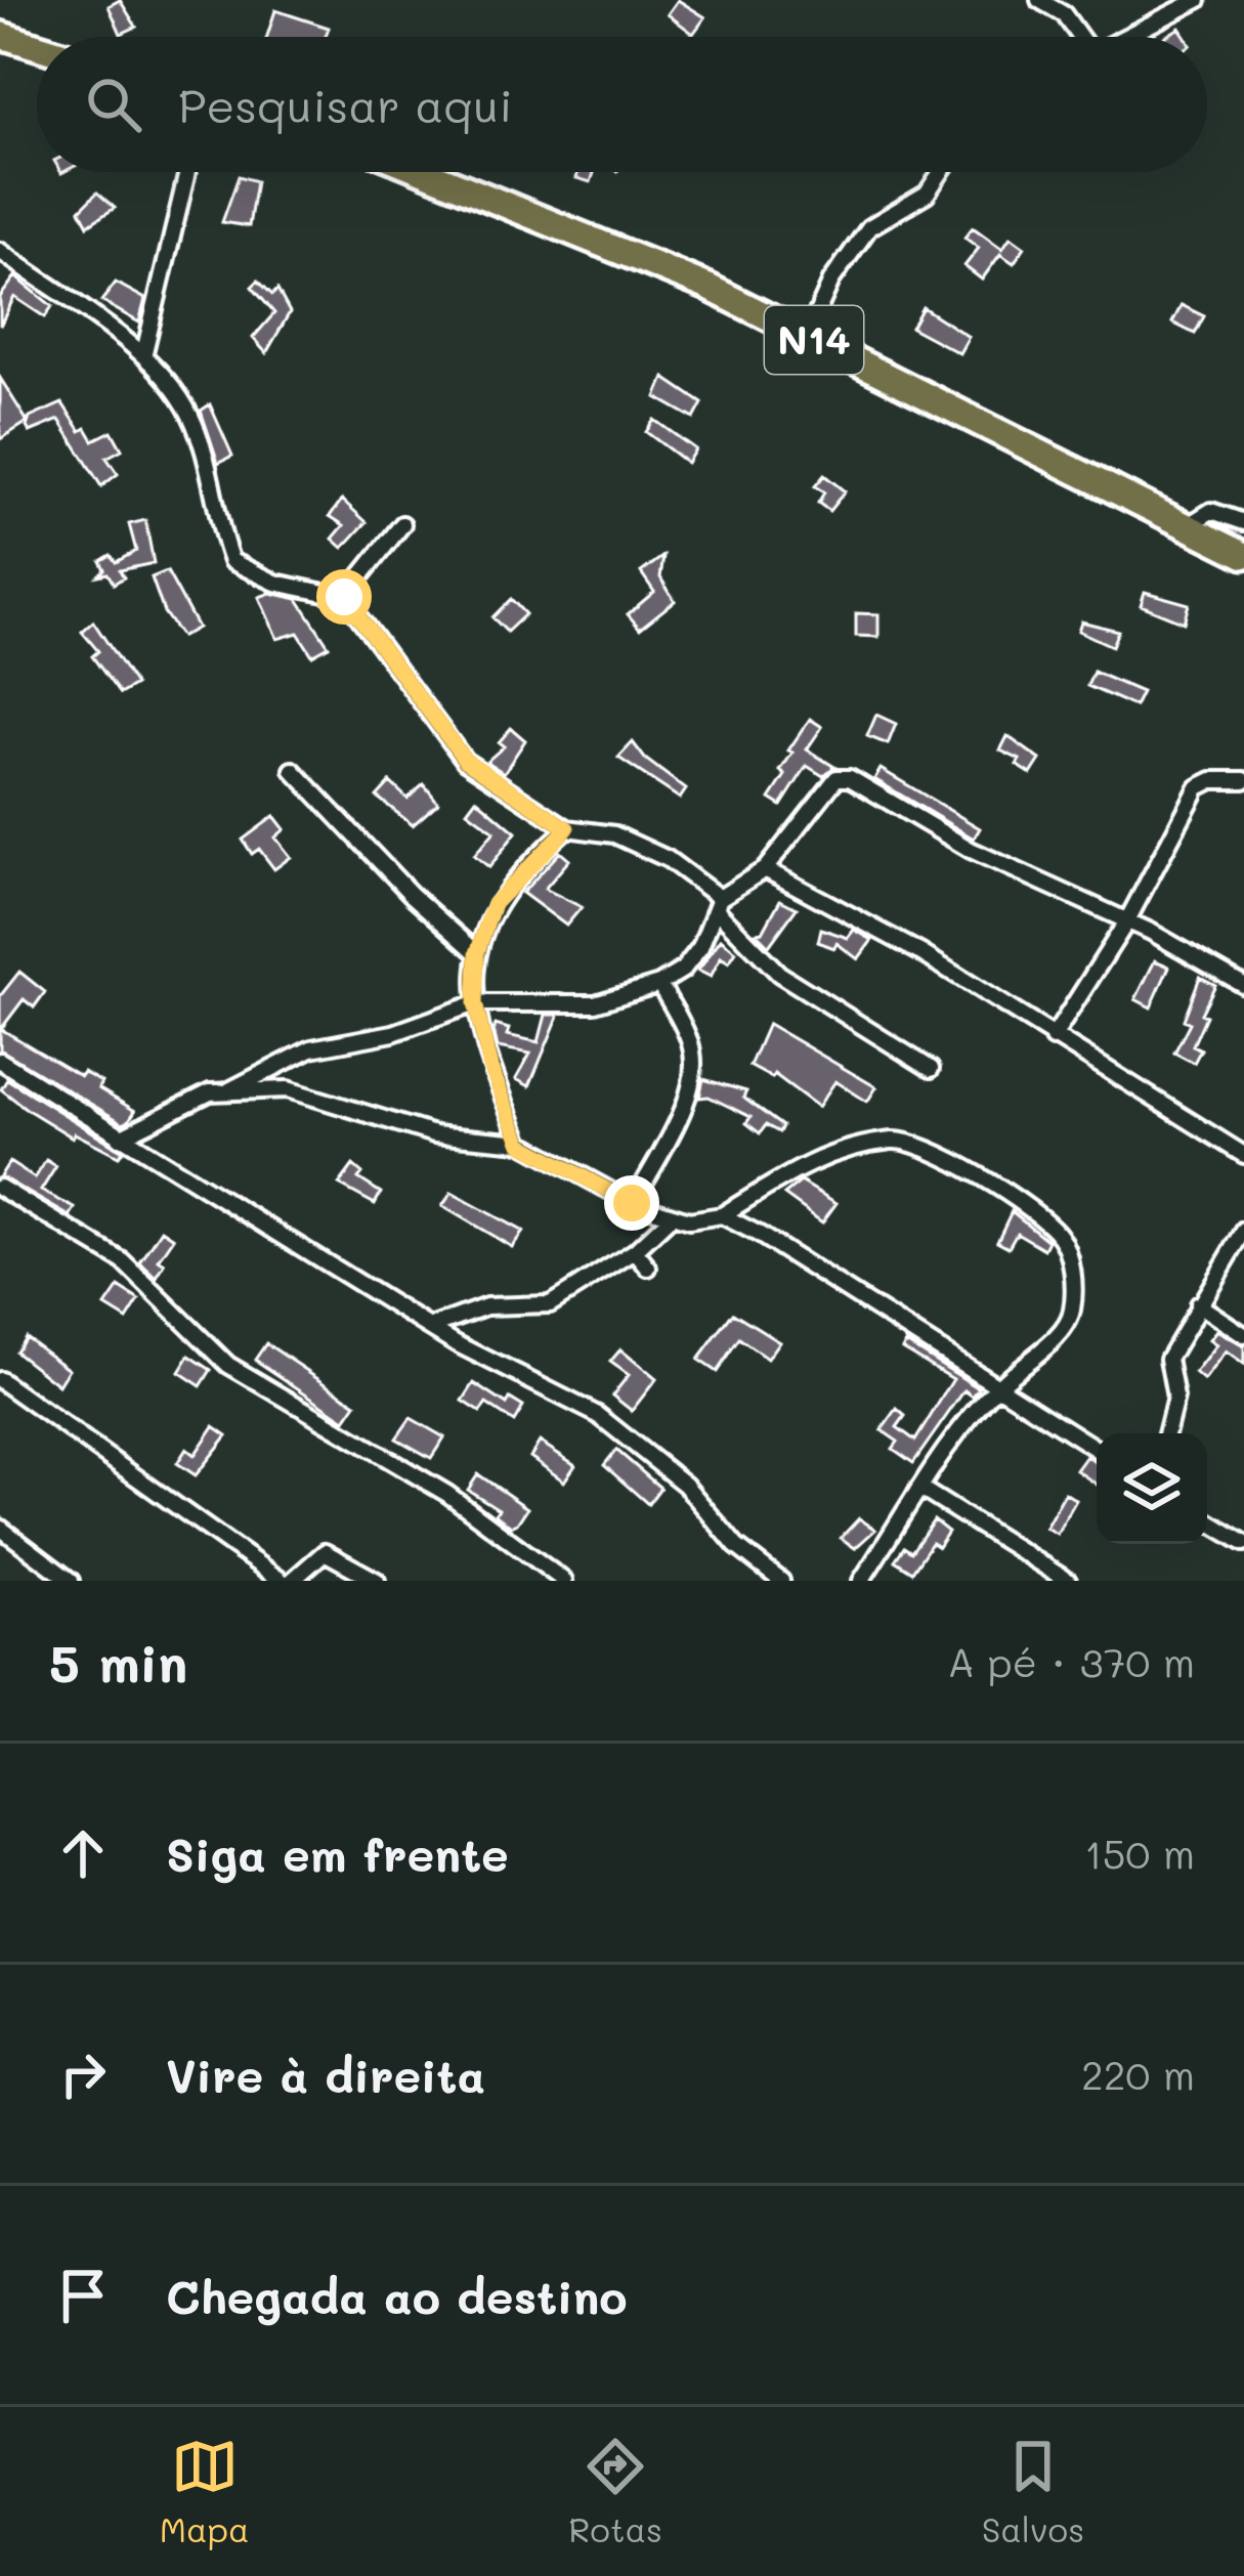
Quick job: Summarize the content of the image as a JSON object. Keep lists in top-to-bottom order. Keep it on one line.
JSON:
{"streets":{"main road":["N14"]},"page":{"search":"Pesquisar aqui","heading":["5 min","A pé · 370 m"],"list":[["Siga em frente","150 m"],["Vire à direita","220 m"],"Chegada ao destino"],"nav":["Mapa","Rotas","Salvos"]}}
